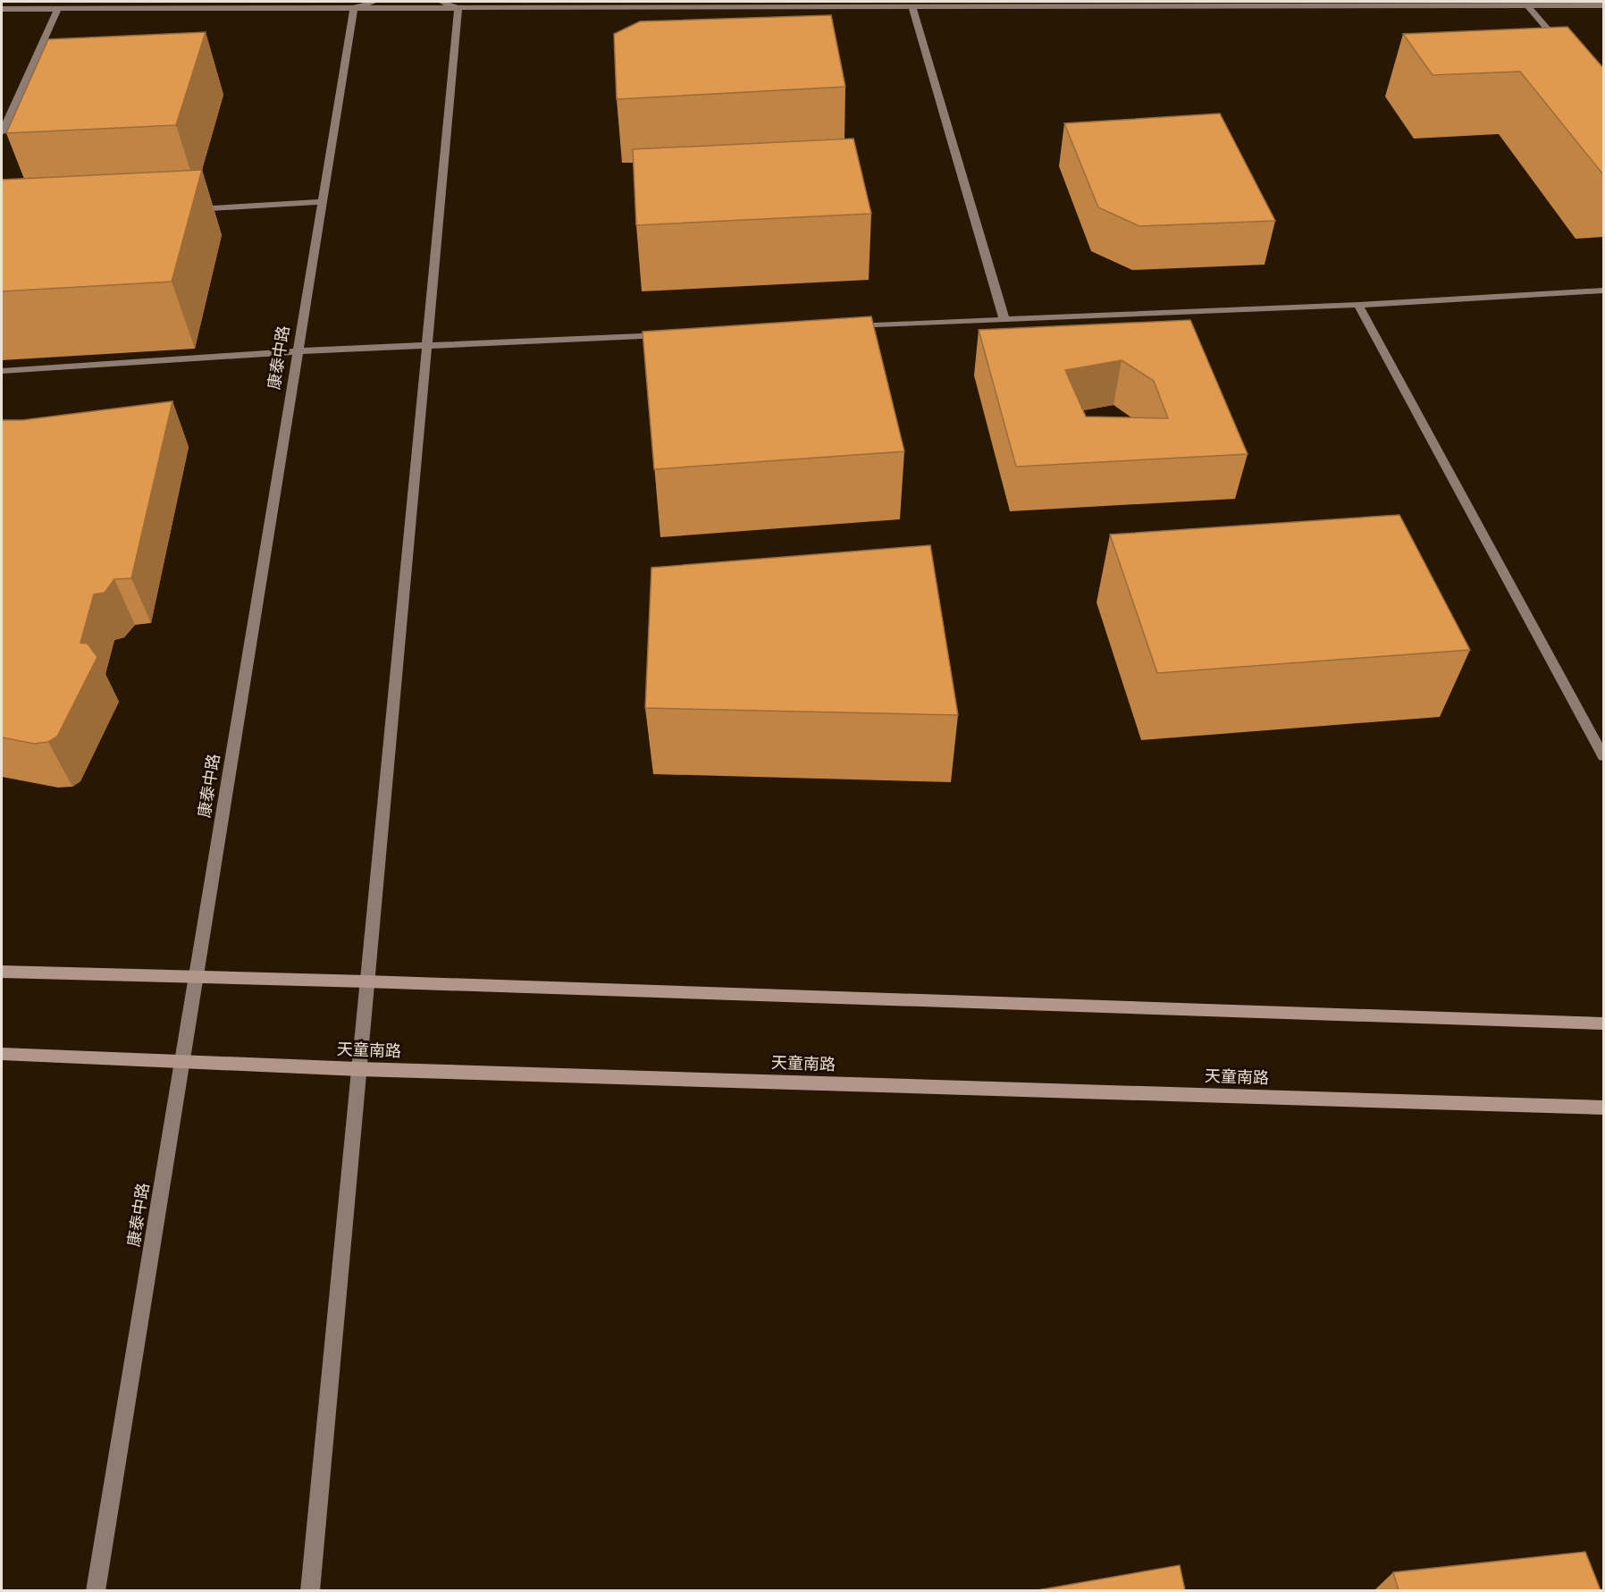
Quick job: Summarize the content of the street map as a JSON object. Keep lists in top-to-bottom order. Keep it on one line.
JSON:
{"streets":{"main road":["天童南路"],"street":["康泰中路"]},"crossings":[["康泰中路","天童南路"]]}
